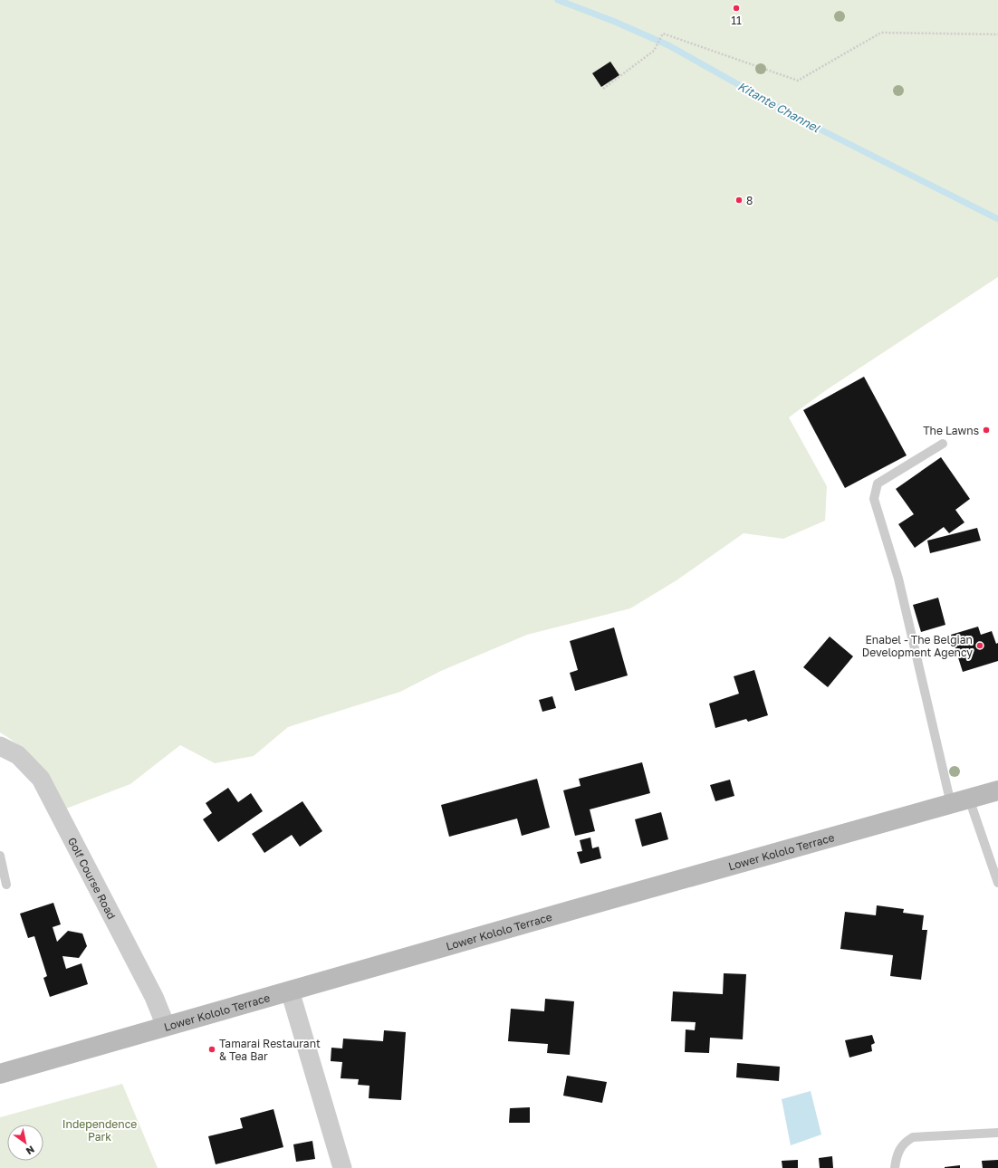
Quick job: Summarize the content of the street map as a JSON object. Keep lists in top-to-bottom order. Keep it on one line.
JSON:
{"streets":{"street":["Lower Kololo Terrace","Golf Course Road"]},"crossings":[["Lower Kololo Terrace","Golf Course Road"]],"water":["Kitante Channel"],"parks":["Independence Park"],"places":["11","8","The Lawns","Enabel - The Belgian Development Agency","Tamarai Restaurant & Tea Bar"],"north":"bottom right"}
